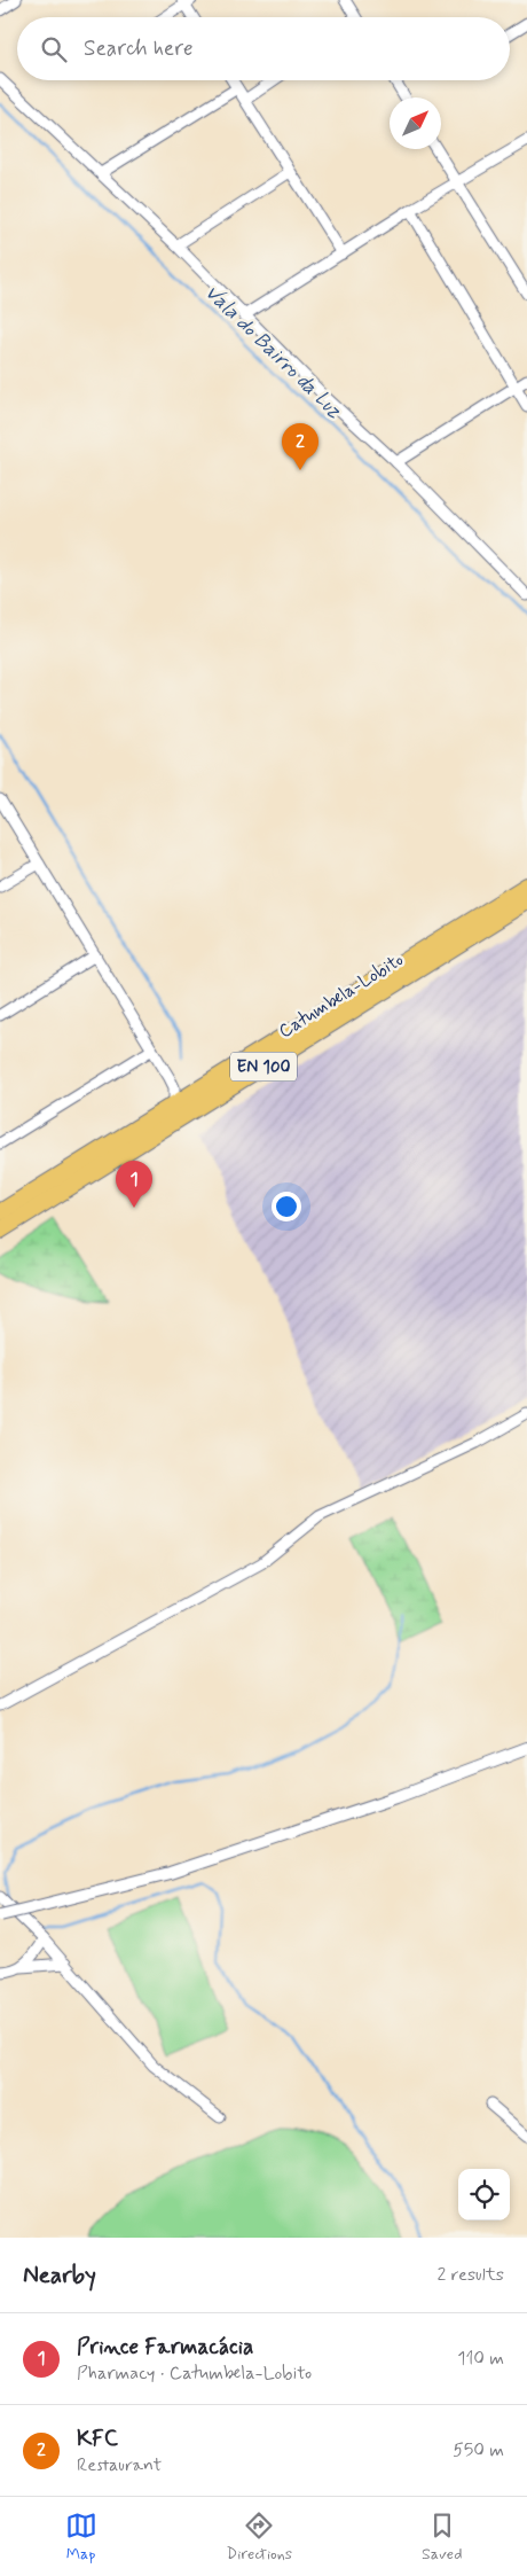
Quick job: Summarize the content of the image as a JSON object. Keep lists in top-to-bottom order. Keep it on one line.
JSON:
{"streets":{"main road":["Catumbela-Lobito","EN 100"]},"water":["Vala do Bairro da Luz"],"north":"top right","page":{"search":"Search here","pins":["2","1"],"heading":["Nearby","2 results"],"list":[{"mark":"1","name":"Prince Farmacácia","note":"Pharmacy · Catumbela-Lobito","value":"110 m"},{"mark":"2","name":"KFC","note":"Restaurant","value":"550 m"}],"nav":["Map","Directions","Saved"]}}
